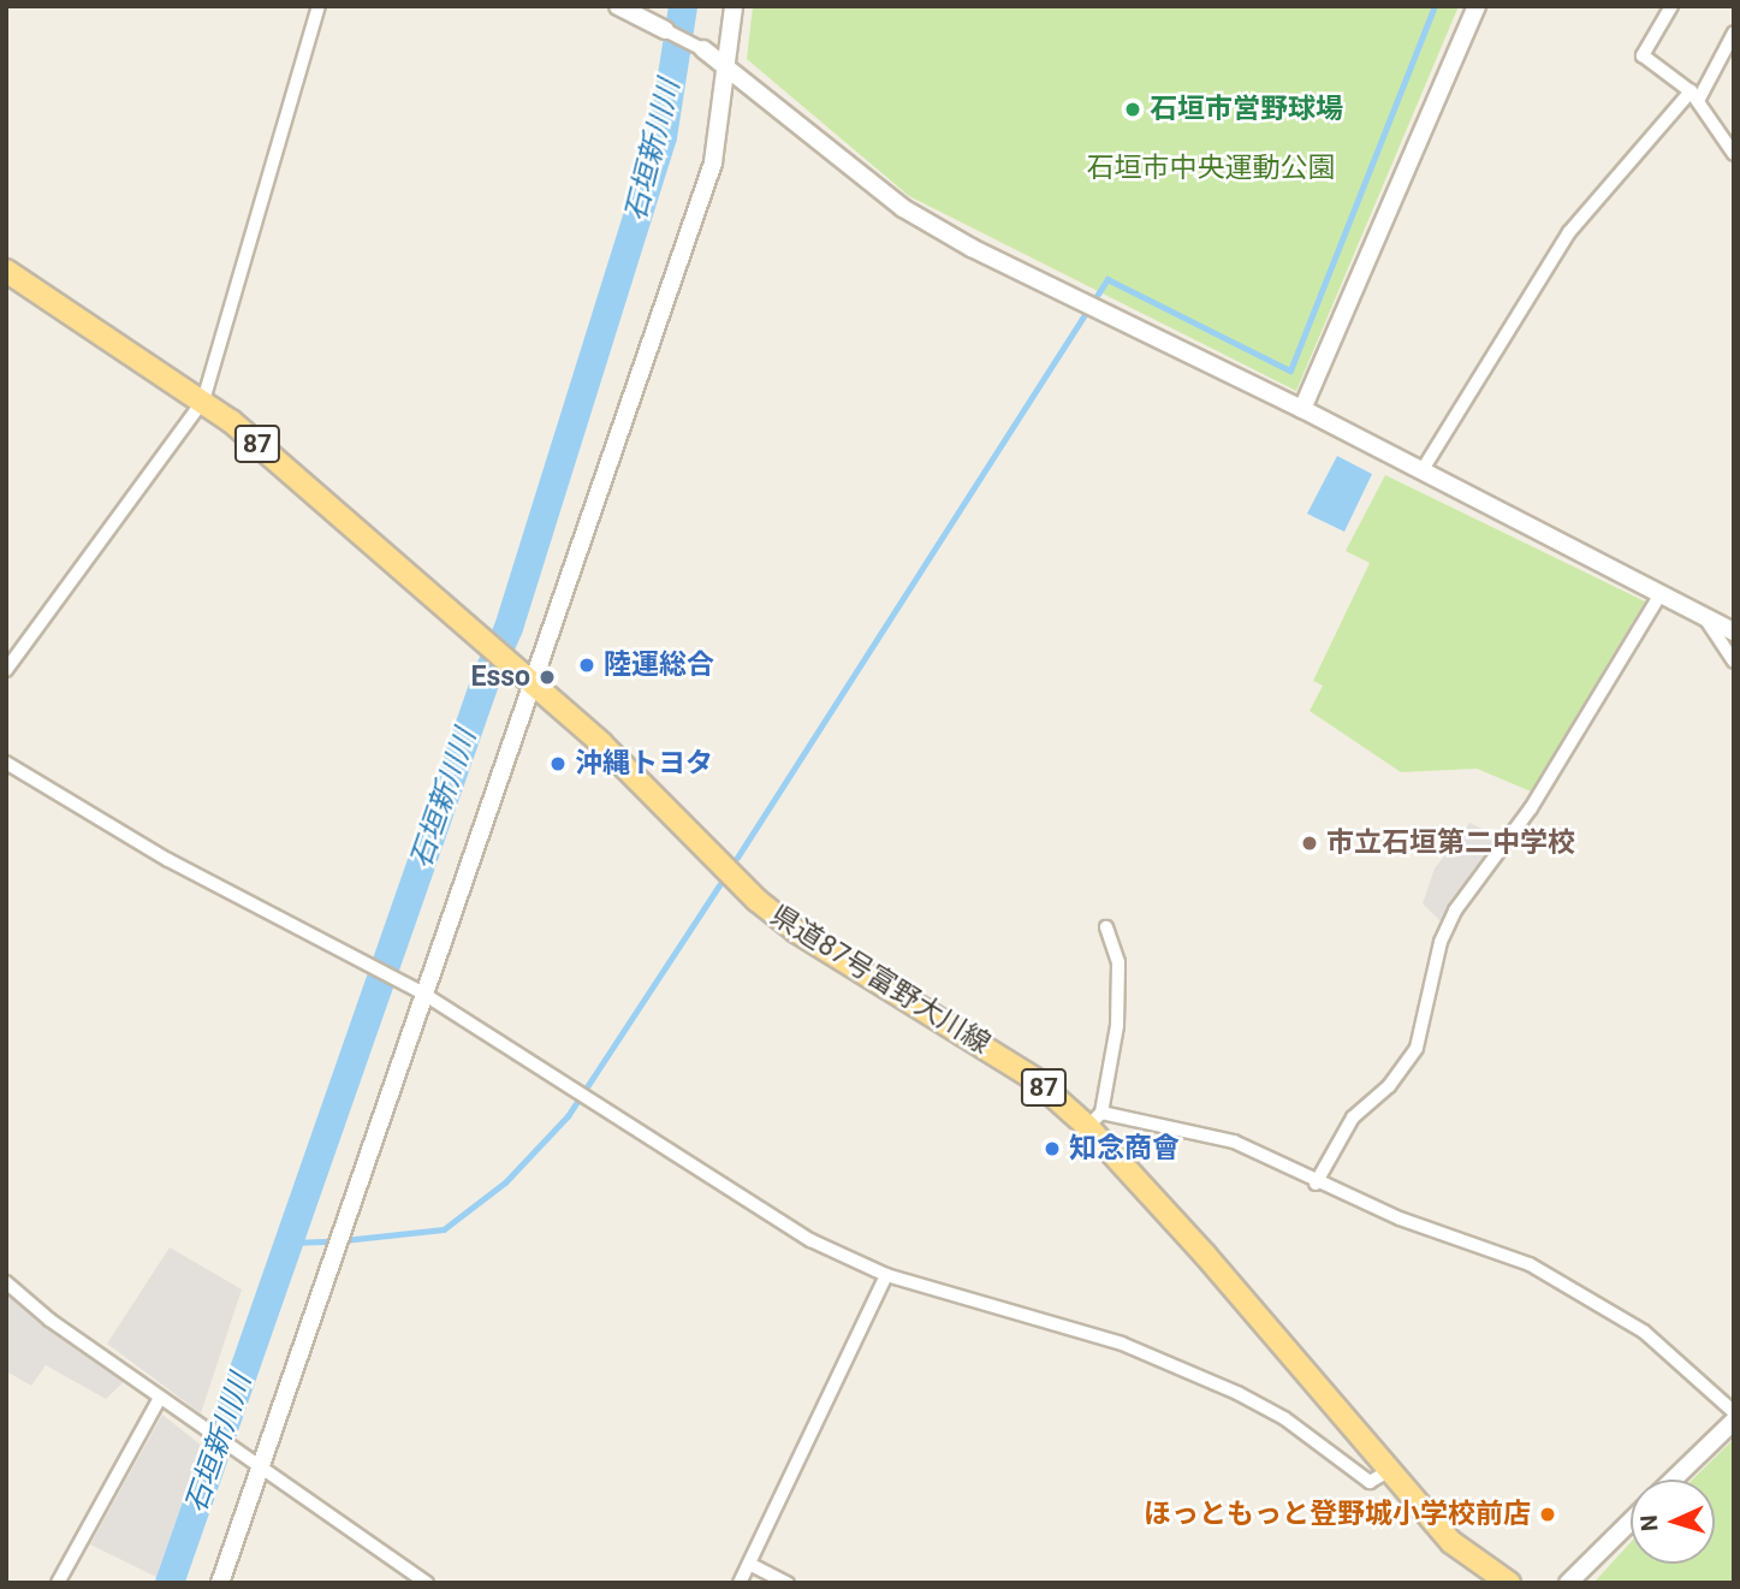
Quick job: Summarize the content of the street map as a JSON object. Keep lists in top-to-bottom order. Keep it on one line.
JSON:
{"streets":{"main road":["87","県道87号富野大川線"]},"water":["石垣新川川"],"parks":["石垣市中央運動公園"],"places":["石垣市営野球場","陸運総合","Esso","沖縄トヨタ","市立石垣第二中学校","知念商會","ほっともっと登野城小学校前店"],"north":"left"}
